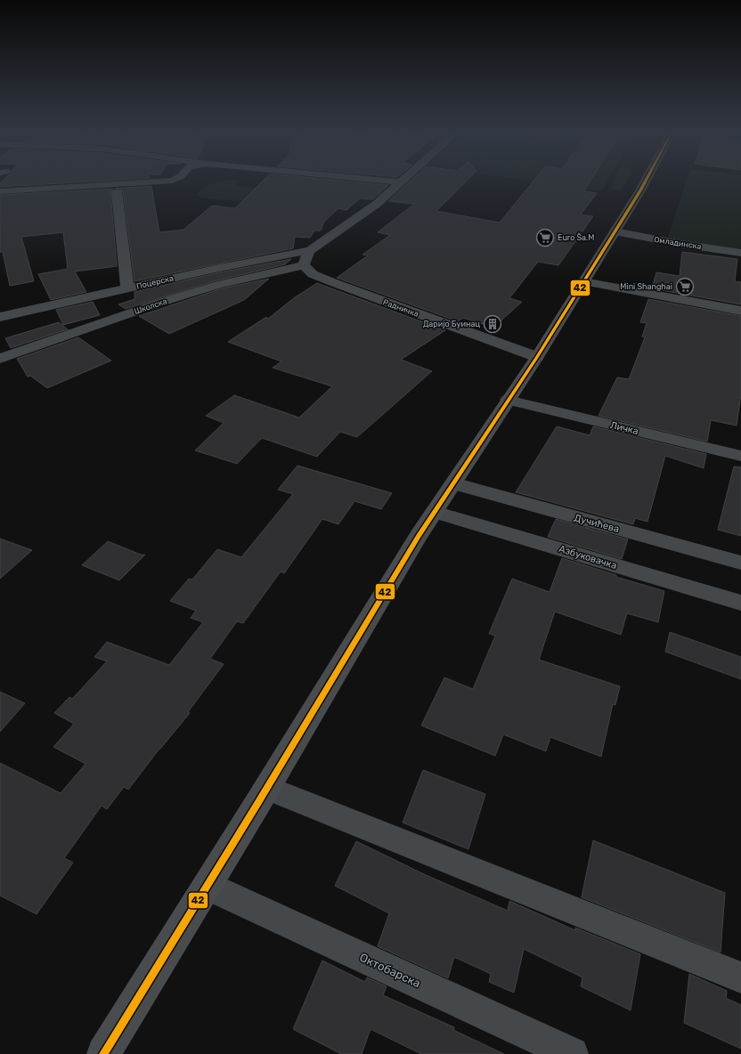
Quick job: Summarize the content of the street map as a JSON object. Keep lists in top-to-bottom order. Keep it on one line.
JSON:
{"streets":{"street":["Омладинска","Поцерска","Школска","Радничка","Личка","Дучићева","Азбуковачка","Октобарска"]},"crossings":[["Школска","Радничка"]],"places":{"supermarket":["Euro Ša.M","Mini Shanghai"],"building":["Даријо Буинац"]},"lines":["transit line 42"]}
